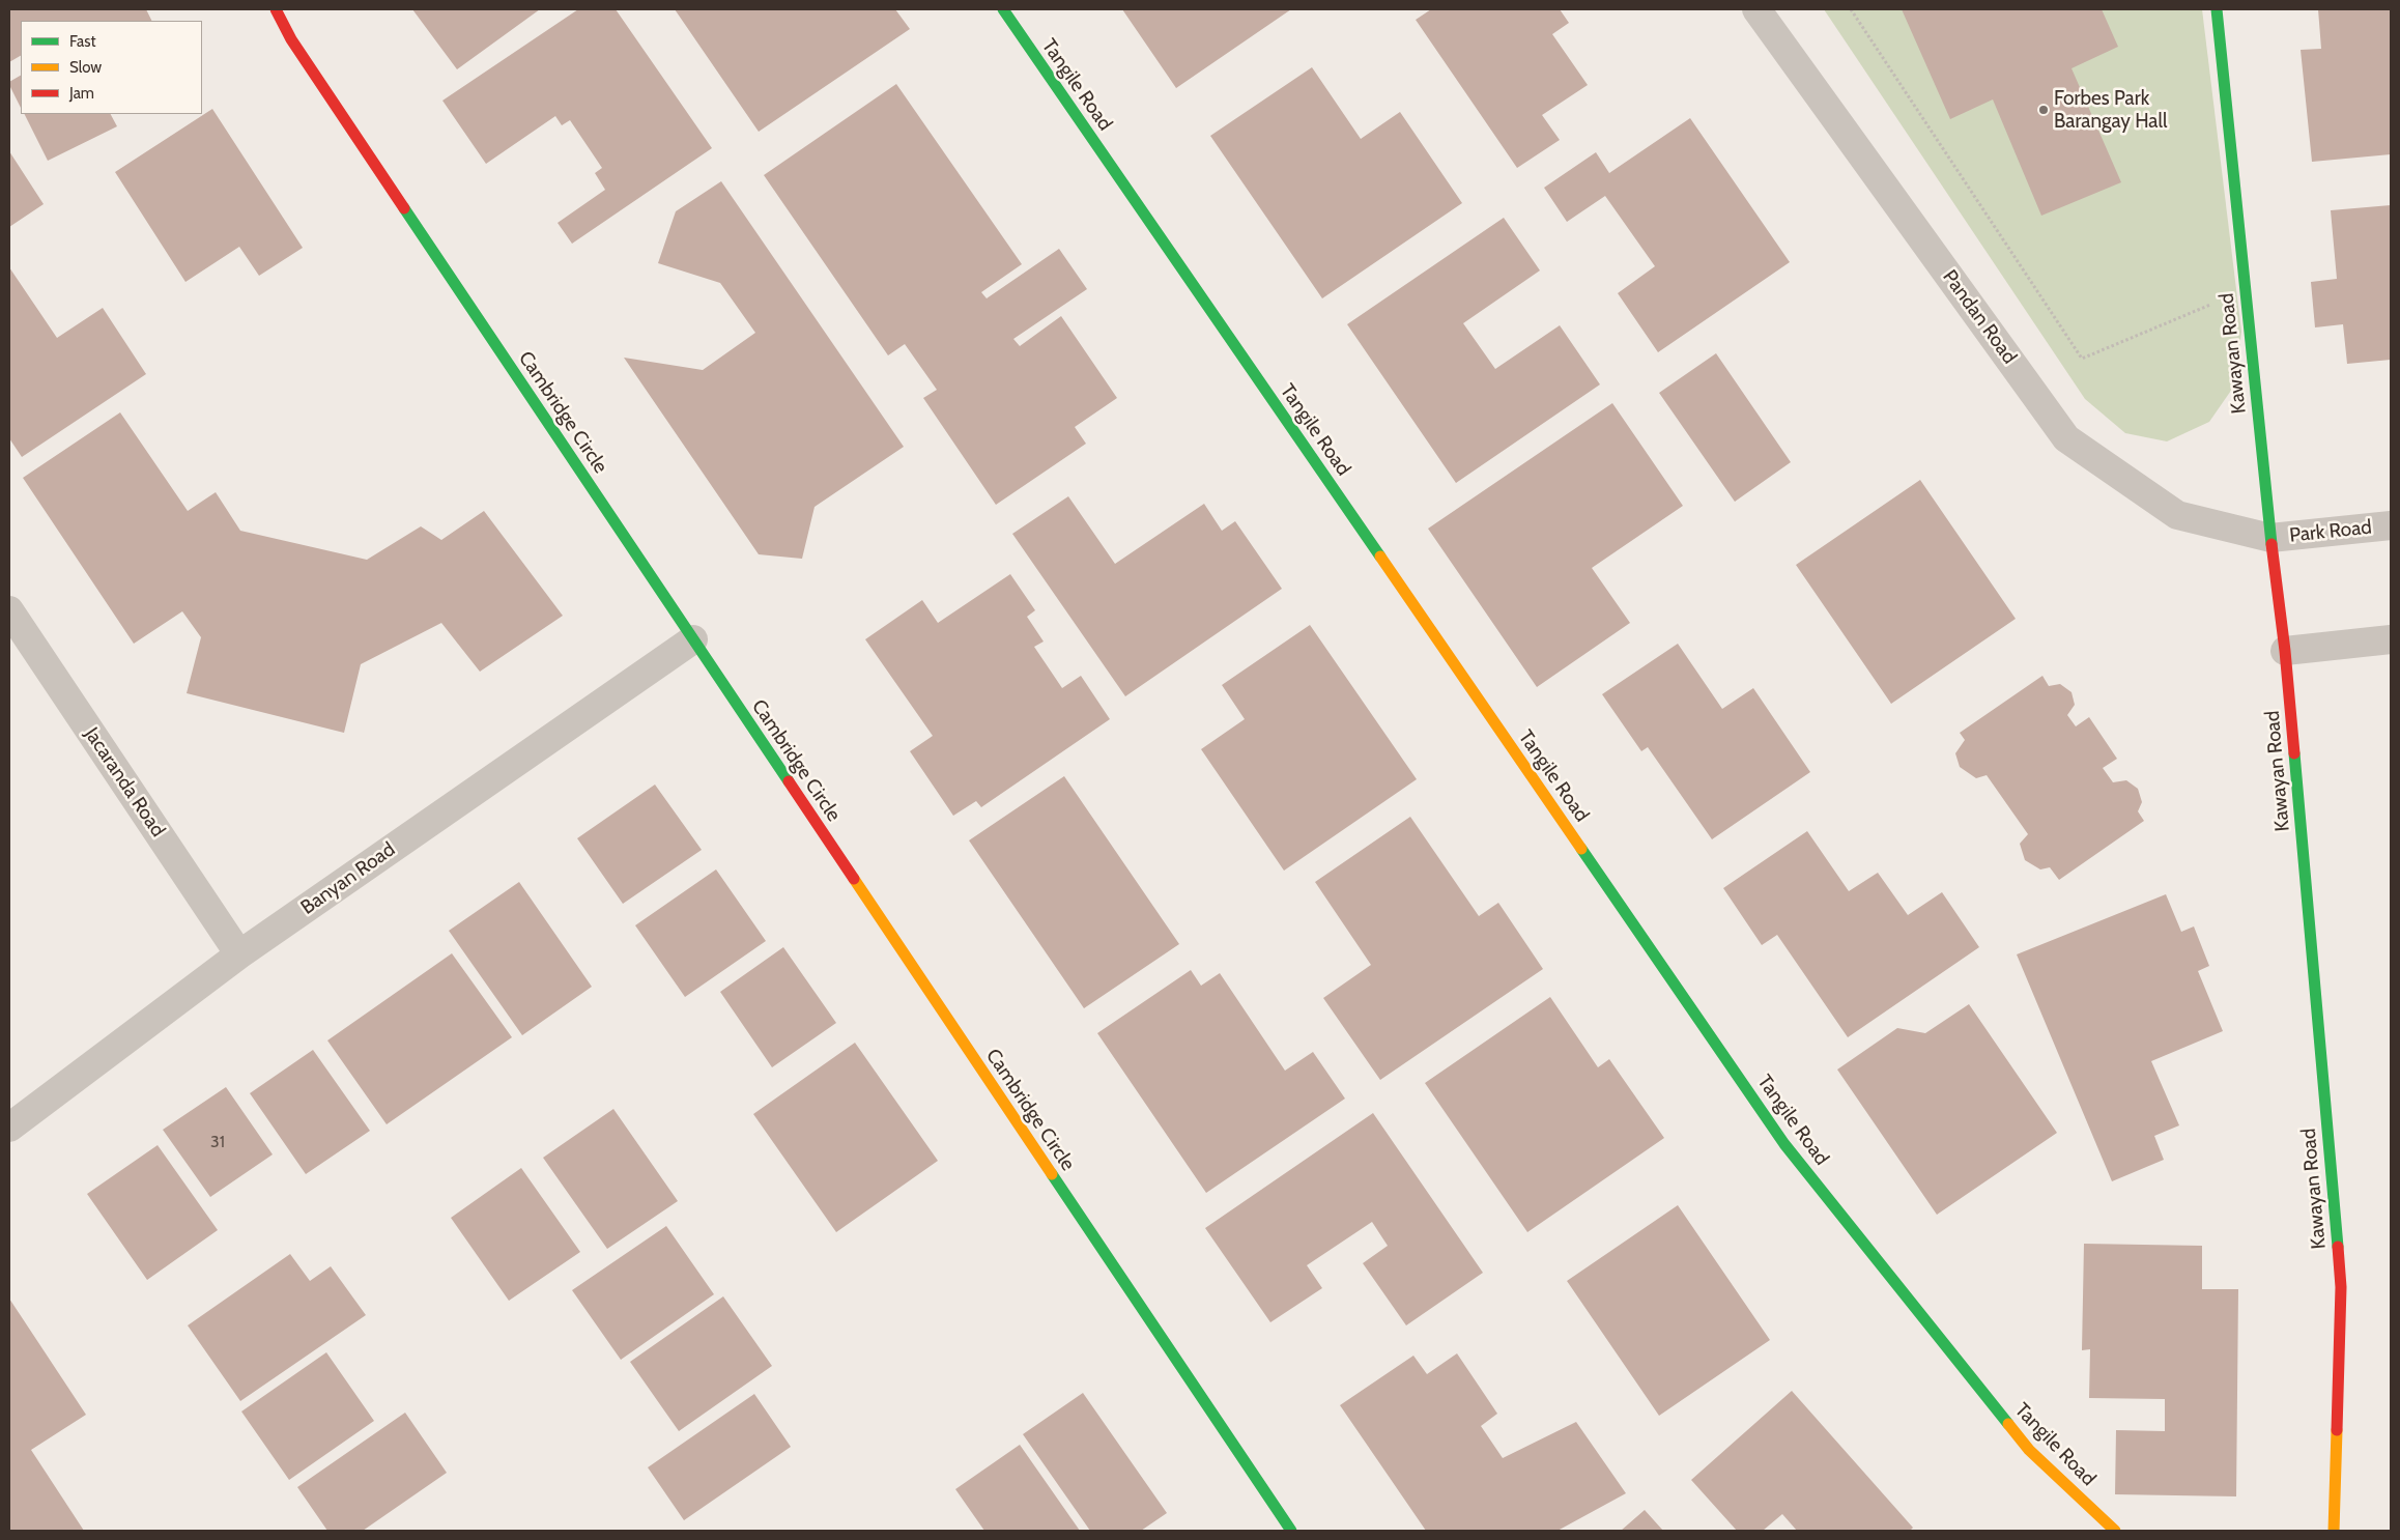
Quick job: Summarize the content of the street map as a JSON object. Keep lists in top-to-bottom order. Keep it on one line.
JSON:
{"streets":{"street":["Tangile Road","Pandan Road","Kawayan Road","Cambridge Circle","Park Road","Jacaranda Road","Banyan Road"]},"crossings":[["Pandan Road","Kawayan Road"],["Pandan Road","Park Road"],["Kawayan Road","Park Road"],["Cambridge Circle","Banyan Road"],["Jacaranda Road","Banyan Road"]],"places":["Forbes Park Barangay Hall"],"house_numbers":["31"],"legend":["Fast","Slow","Jam"]}
